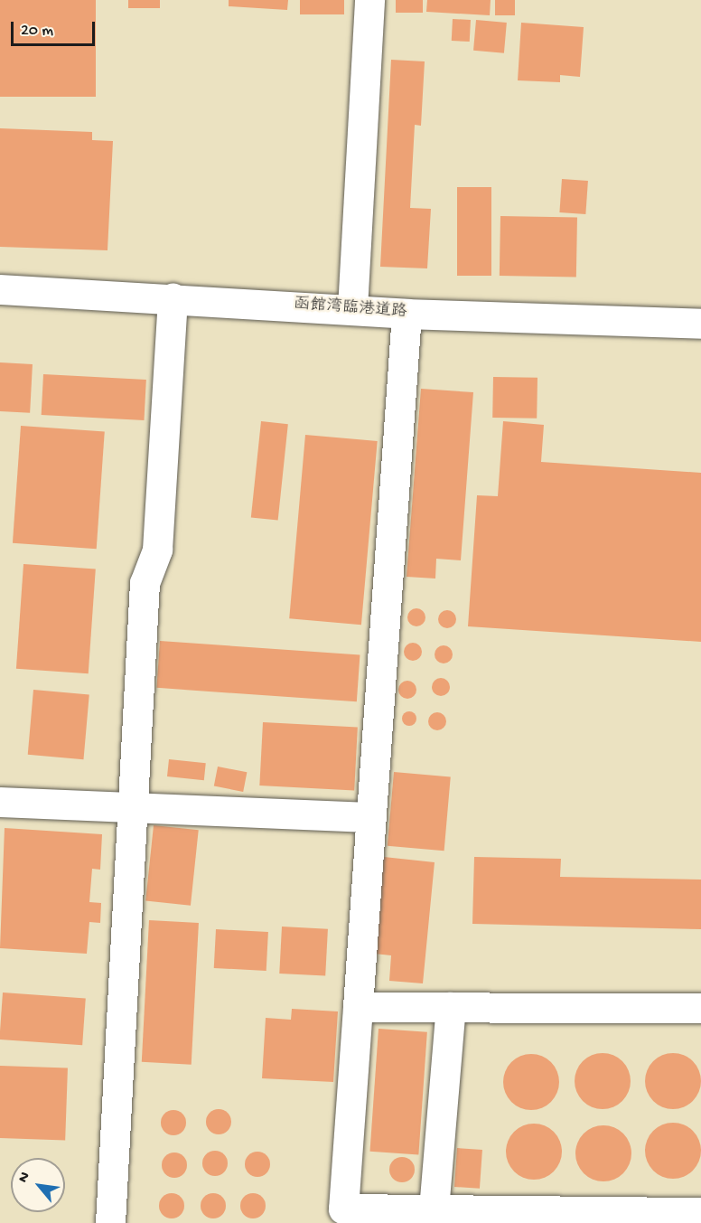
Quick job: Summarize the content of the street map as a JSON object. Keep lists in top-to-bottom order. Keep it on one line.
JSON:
{"streets":{"street":["函館湾臨港道路"]},"scale_bar":"20 m","north":"top left"}
